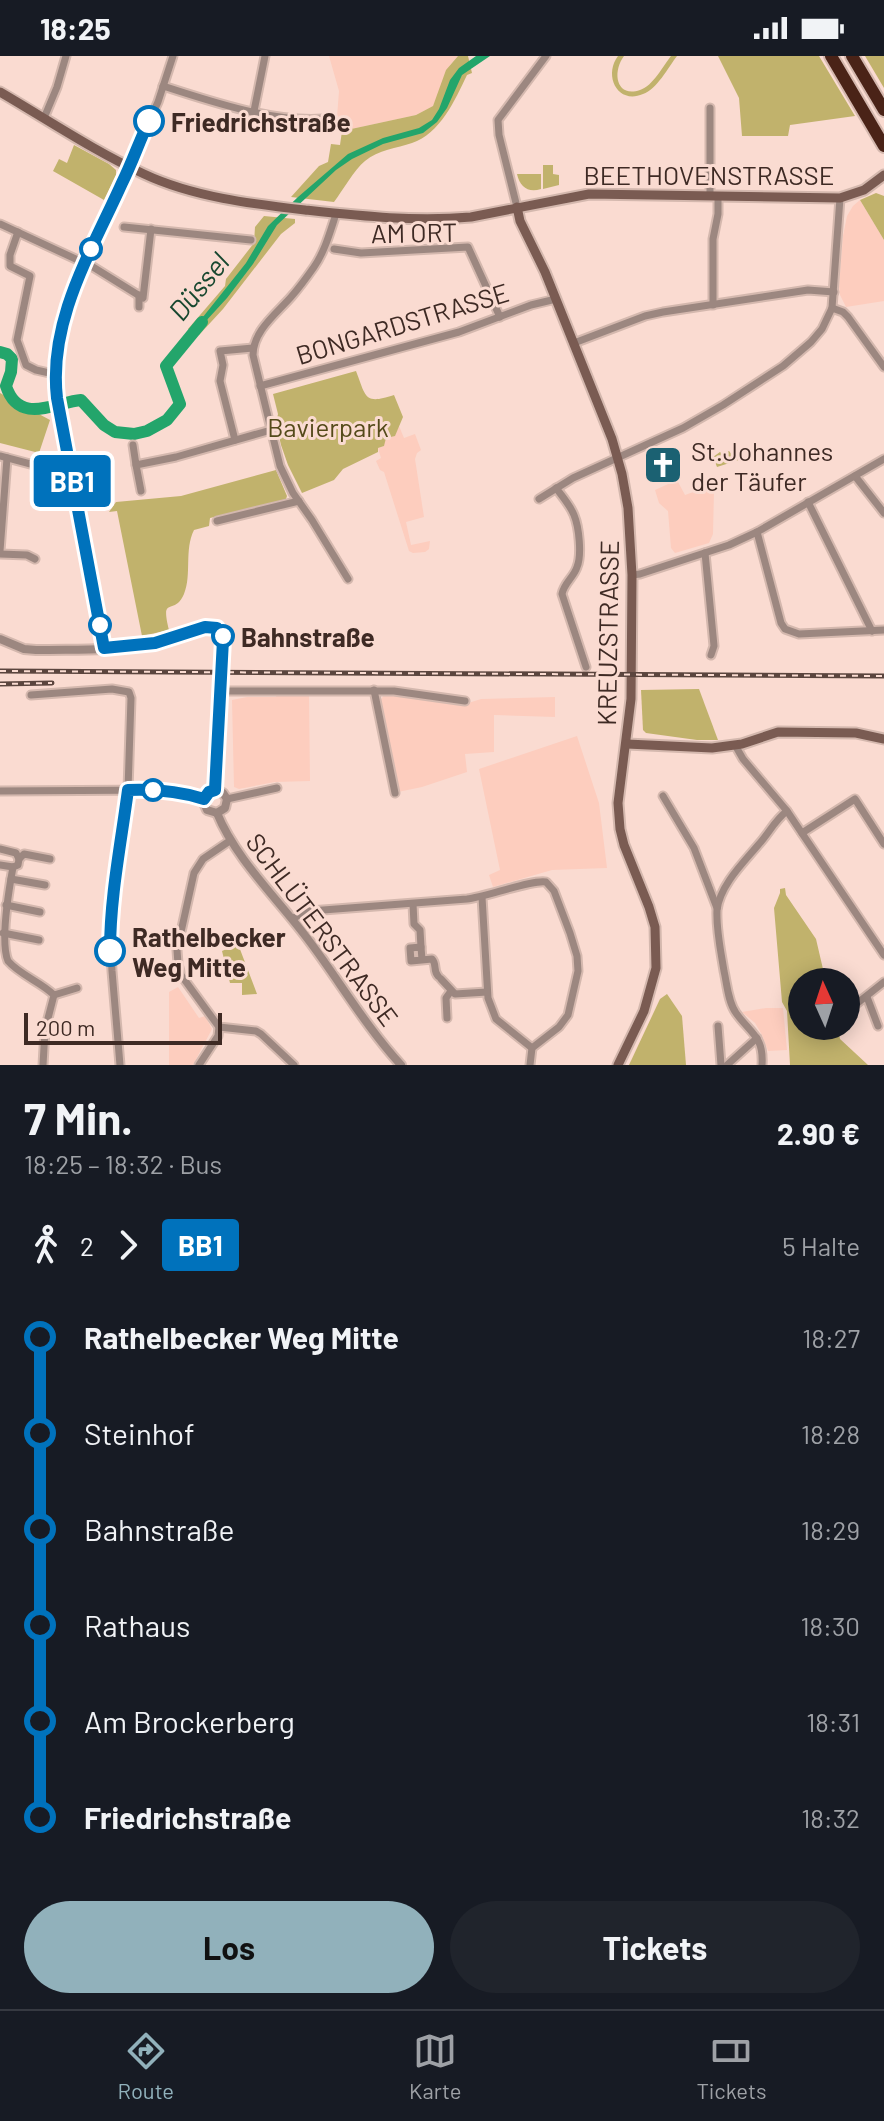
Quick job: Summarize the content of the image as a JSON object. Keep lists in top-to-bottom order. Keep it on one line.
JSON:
{"streets":{"main road":["BEETHOVENSTRASSE","KREUZSTRASSE"],"street":["AM ORT","BONGARDSTRASSE","SCHLÜTERSTRASSE"]},"crossings":[["BEETHOVENSTRASSE","KREUZSTRASSE"],["AM ORT","BONGARDSTRASSE"],["BONGARDSTRASSE","KREUZSTRASSE"]],"water":["Düssel"],"parks":["Bavierpark"],"places":{"other":["Friedrichstraße","Bahnstraße","Rathelbecker Weg Mitte"],"church":["St.Johannes der Täufer"]},"lines":["bus line BB1"],"scale_bar":"200 m","north":"top","page":{"status":"18:25","on_map":"BB1","scale":"200 m","heading":["7 Min.","18:25 – 18:32 · Bus","2.90 €"],"legs":["2","BB1","5 Halte"],"list":[{"name":"Rathelbecker Weg Mitte","value":"18:27"},{"name":"Steinhof","value":"18:28"},{"name":"Bahnstraße","value":"18:29"},{"name":"Rathaus","value":"18:30"},{"name":"Am Brockerberg","value":"18:31"},{"name":"Friedrichstraße","value":"18:32"}],"buttons":["Los","Tickets"],"tabs":["Route","Karte","Tickets"]}}
